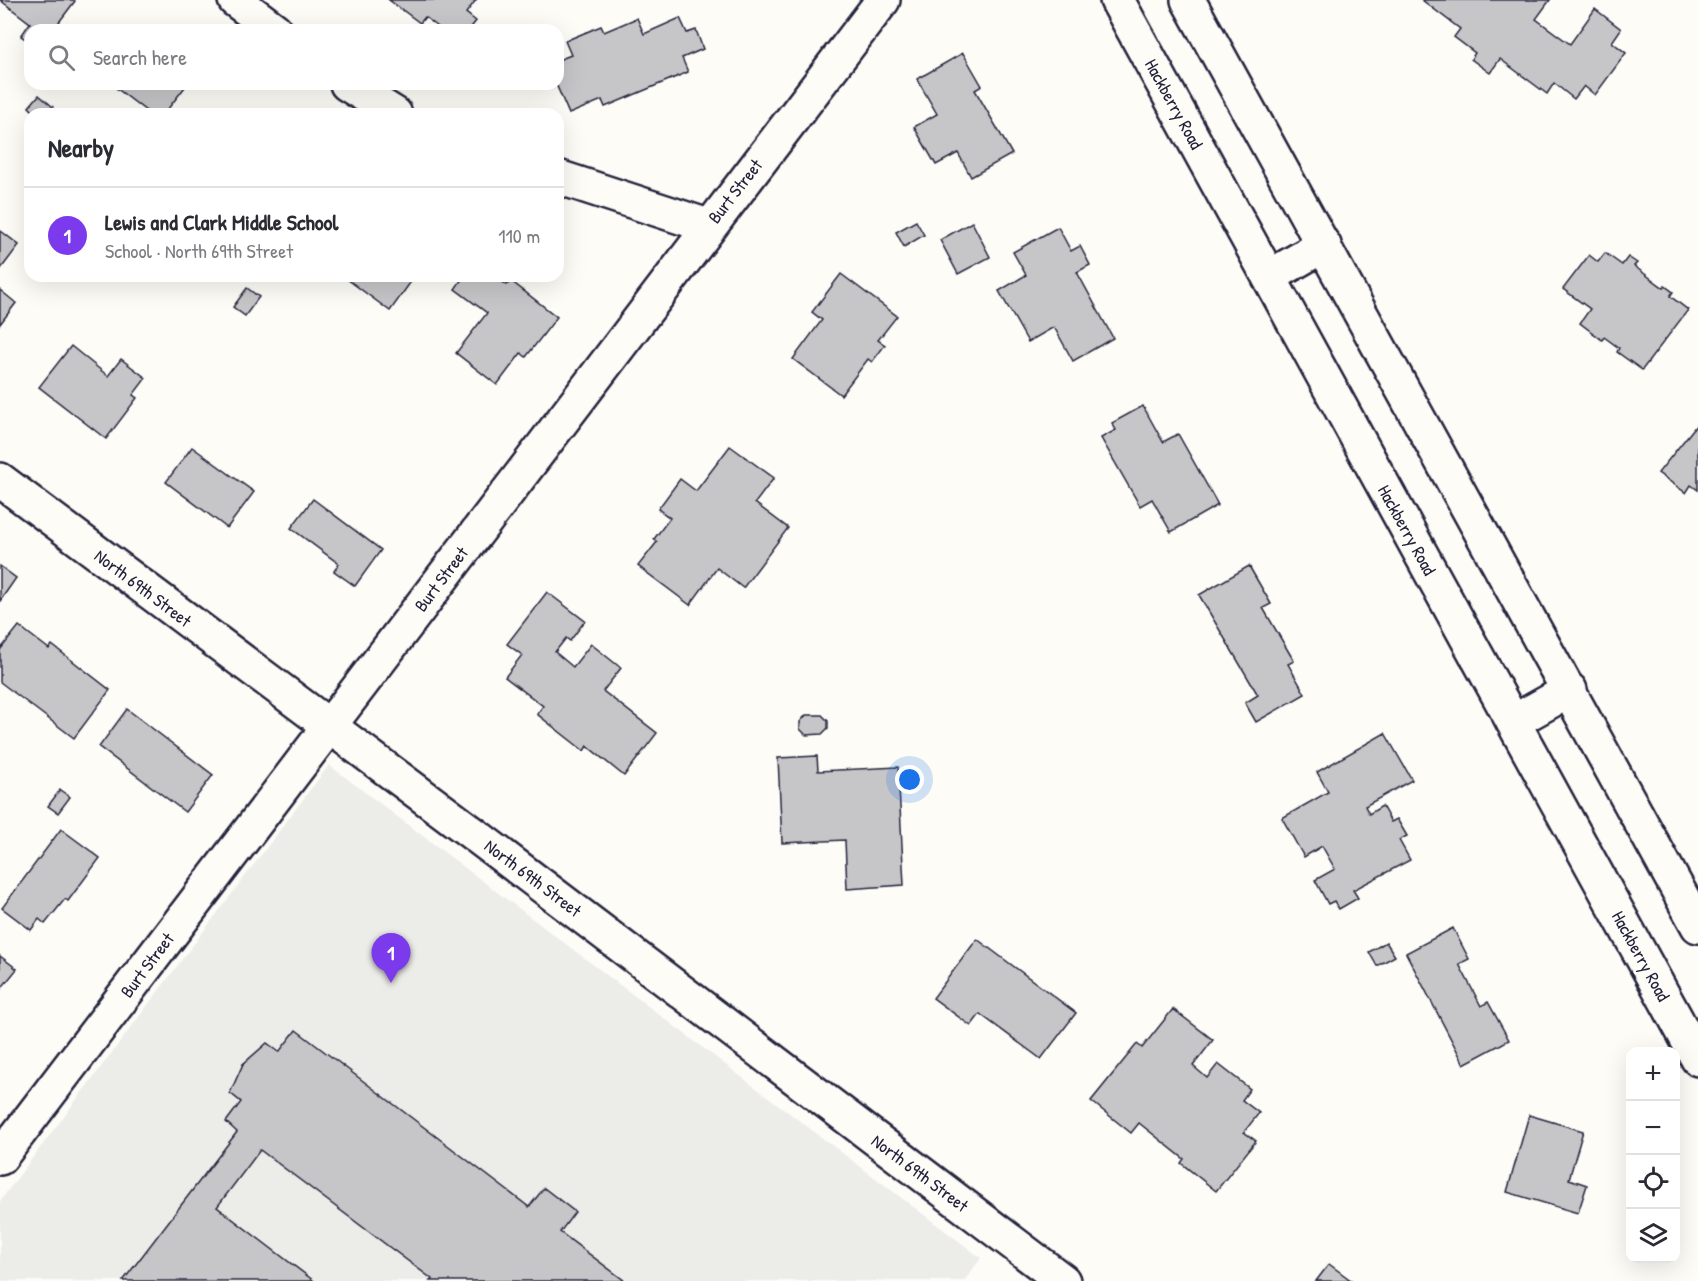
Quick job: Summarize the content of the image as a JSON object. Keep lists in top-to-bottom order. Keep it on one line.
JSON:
{"streets":{"street":["Hackberry Road","Burt Street","North 69th Street"]},"crossings":[["Burt Street","North 69th Street"]],"page":{"search":"Search here","heading":"Nearby","list":[{"mark":"1","name":"Lewis and Clark Middle School","note":"School · North 69th Street","value":"110 m"}],"pins":"1","map_buttons":["+","−"]}}
